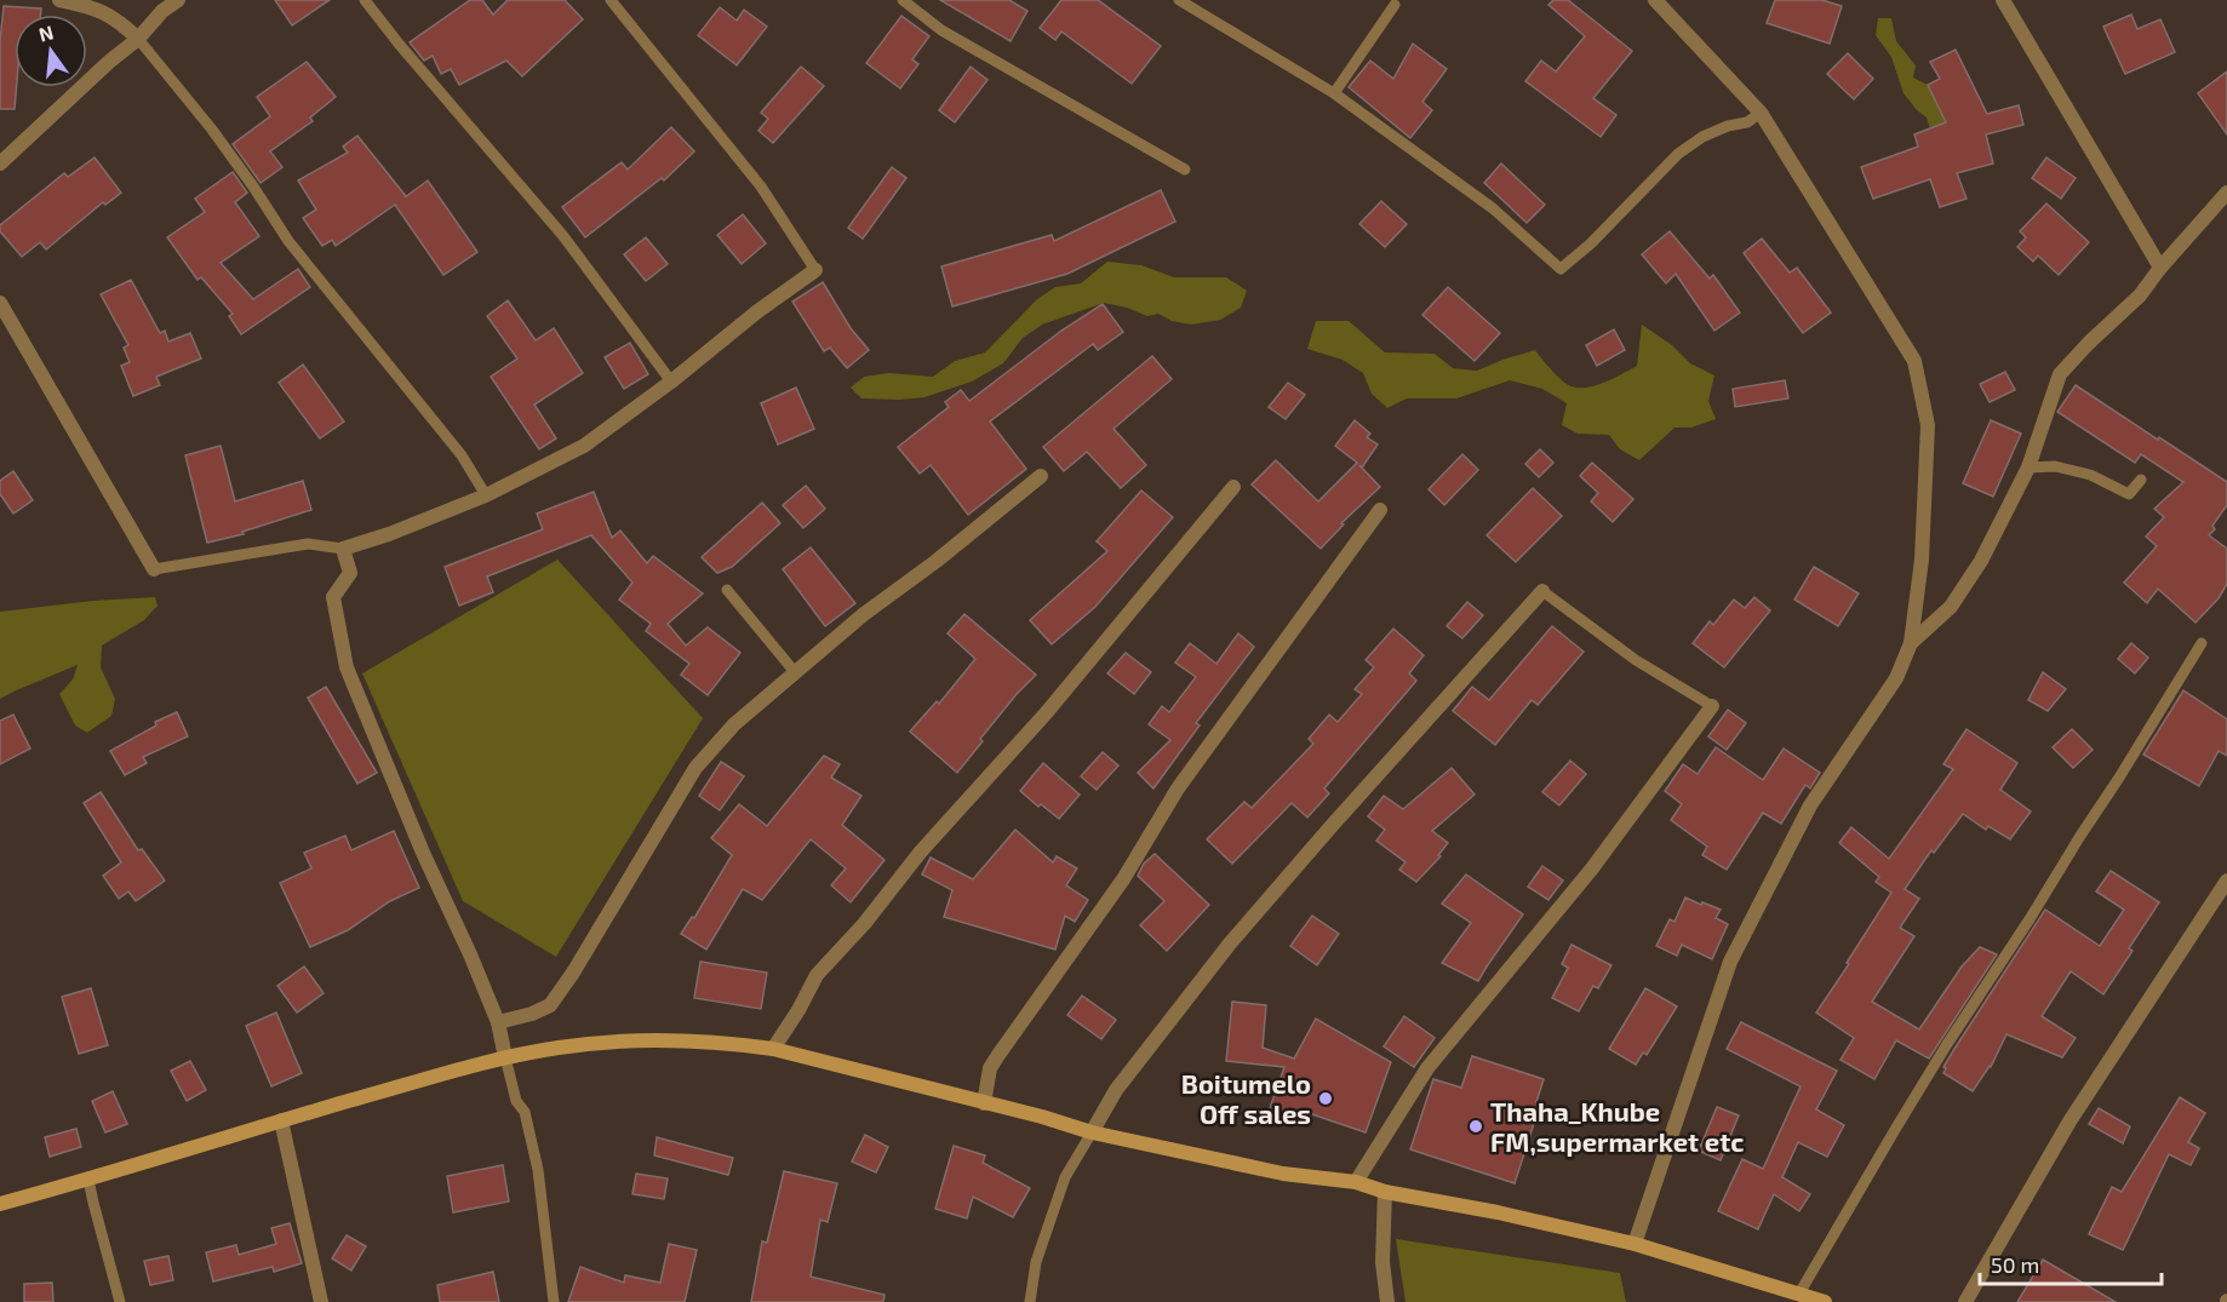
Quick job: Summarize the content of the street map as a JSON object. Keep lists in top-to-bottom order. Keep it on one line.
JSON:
{"places":["Boitumelo Off sales","Thaha_Khube FM,supermarket etc"],"scale_bar":"50 m","north":"top"}
